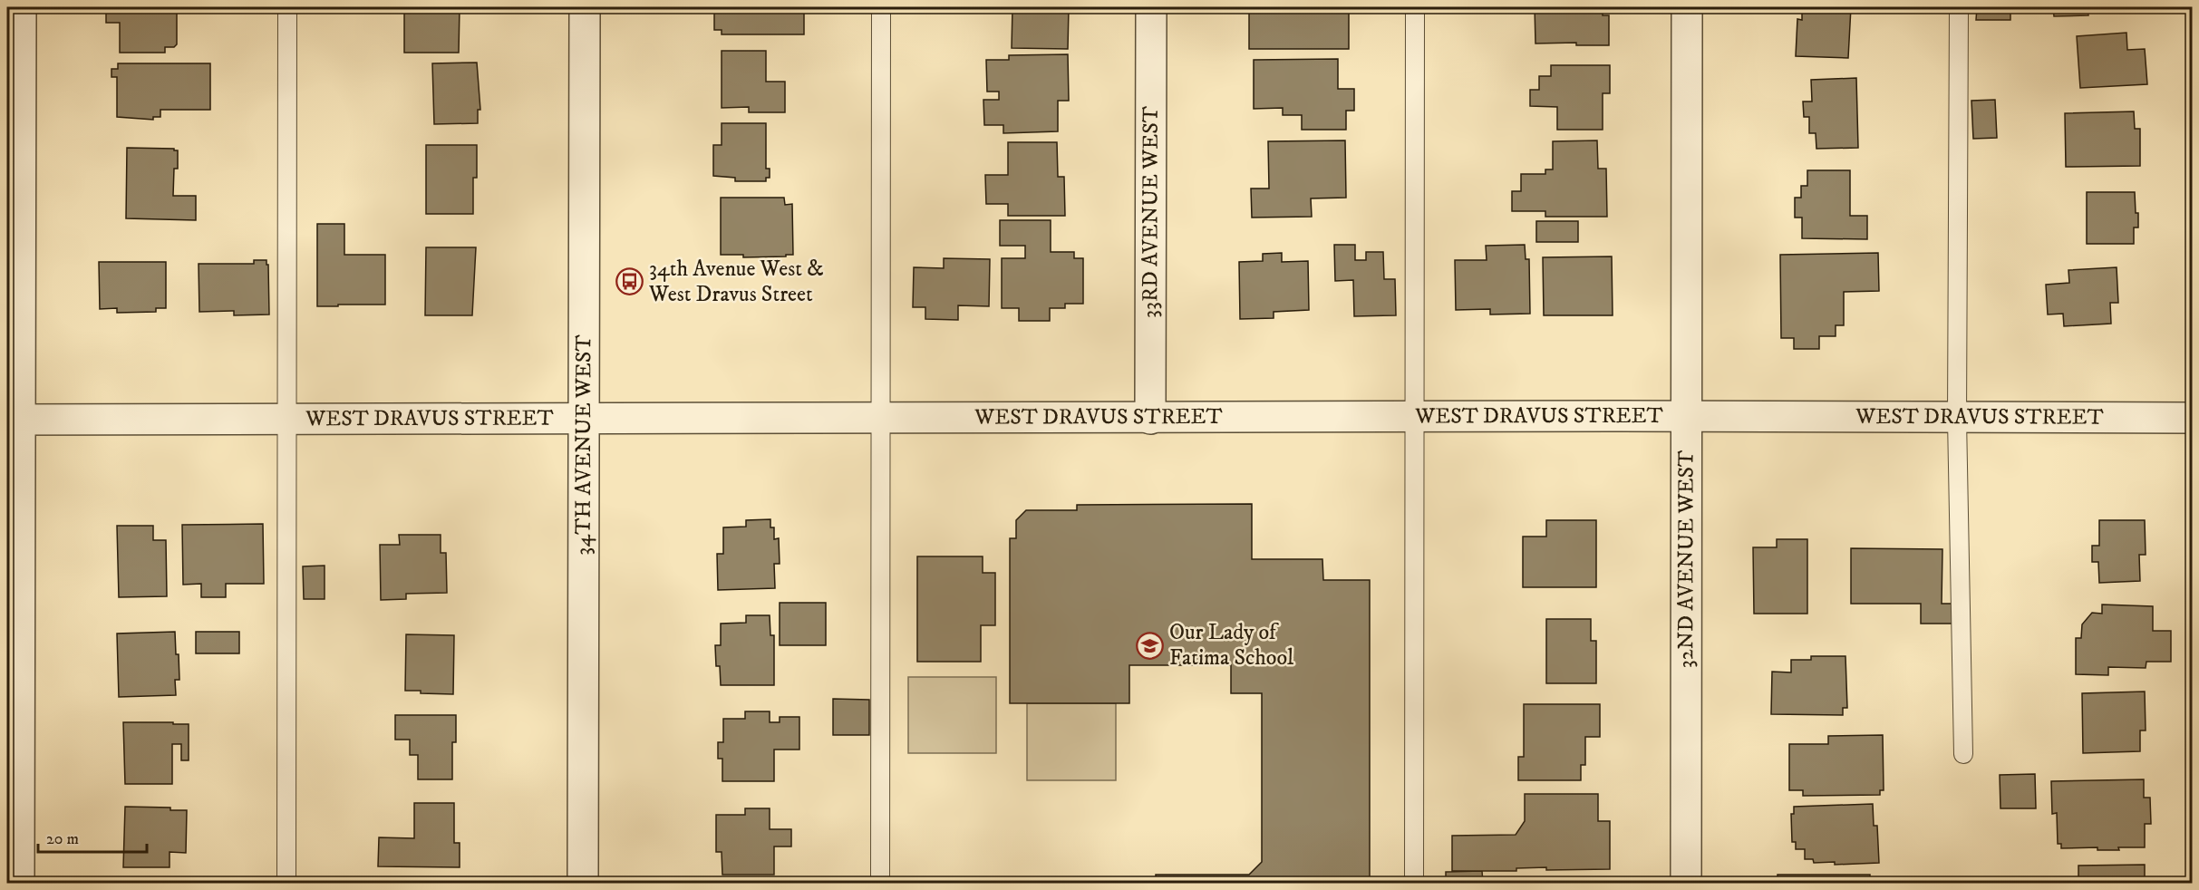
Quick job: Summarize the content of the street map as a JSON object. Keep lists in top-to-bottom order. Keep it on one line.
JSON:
{"streets":{"street":["33RD AVENUE WEST","WEST DRAVUS STREET","34TH AVENUE WEST","32ND AVENUE WEST"]},"crossings":[["33RD AVENUE WEST","WEST DRAVUS STREET"],["WEST DRAVUS STREET","34TH AVENUE WEST"],["WEST DRAVUS STREET","32ND AVENUE WEST"]],"places":{"bus stop":["34th Avenue West & West Dravus Street"],"school or university":["Our Lady of Fatima School"]},"scale_bar":"20 m"}
